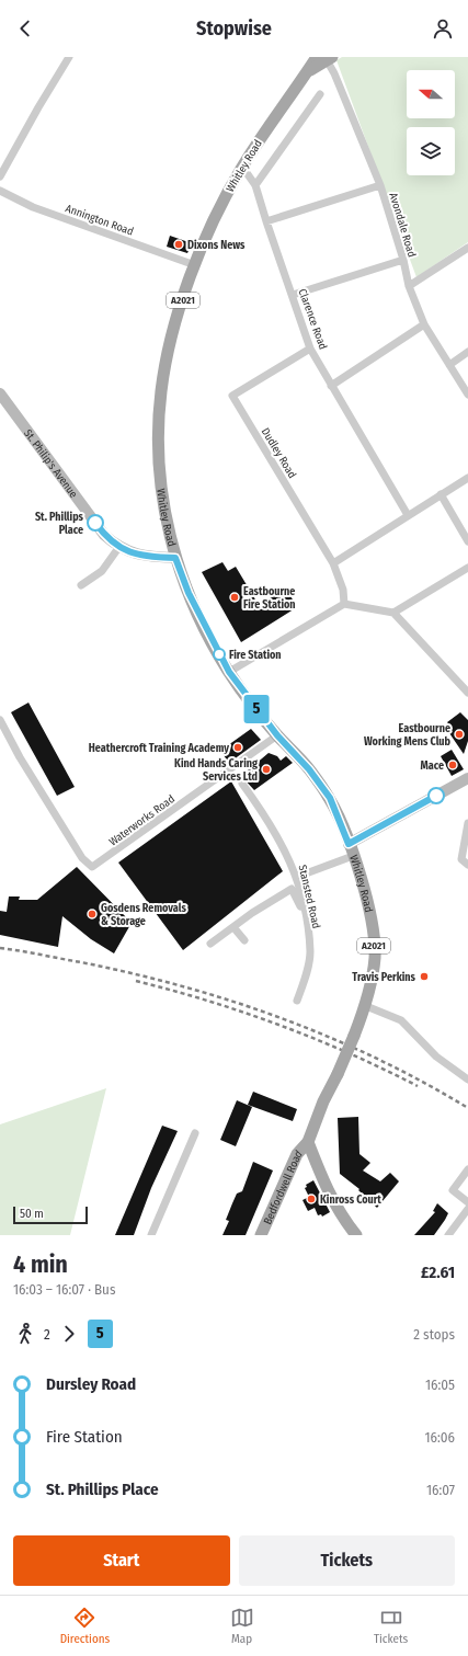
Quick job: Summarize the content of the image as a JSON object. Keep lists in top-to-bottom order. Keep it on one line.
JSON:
{"streets":{"main road":["Whitley Road","A2021","Bedfordwell Road"],"street":["Annington Road","Avondale Road","Clarence Road","Dudley Road","St. Philip's Avenue","Waterworks Road","Stansted Road"]},"crossings":[["Whitley Road","Annington Road"],["Whitley Road","Avondale Road"],["Whitley Road","Clarence Road"],["Whitley Road","St. Philip's Avenue"],["Whitley Road","Waterworks Road"],["Whitley Road","Bedfordwell Road"],["Clarence Road","Dudley Road"]],"places":["Dixons News","St. Phillips Place","Eastbourne Fire Station","Fire Station","Eastbourne Working Mens Club","Heathercroft Training Academy","Mace","Kind Hands Caring Services Ltd","Gosdens Removals & Storage","Travis Perkins","Kinross Court"],"lines":["bus line 5"],"scale_bar":"50 m","north":"left","page":{"header":"Stopwise","on_map":"5","scale":"50 m","heading":["4 min","16:03 – 16:07 · Bus","£2.61"],"legs":["2","5","2 stops"],"list":[{"name":"Dursley Road","value":"16:05"},{"name":"Fire Station","value":"16:06"},{"name":"St. Phillips Place","value":"16:07"}],"buttons":["Start","Tickets"],"tabs":["Directions","Map","Tickets"]}}
